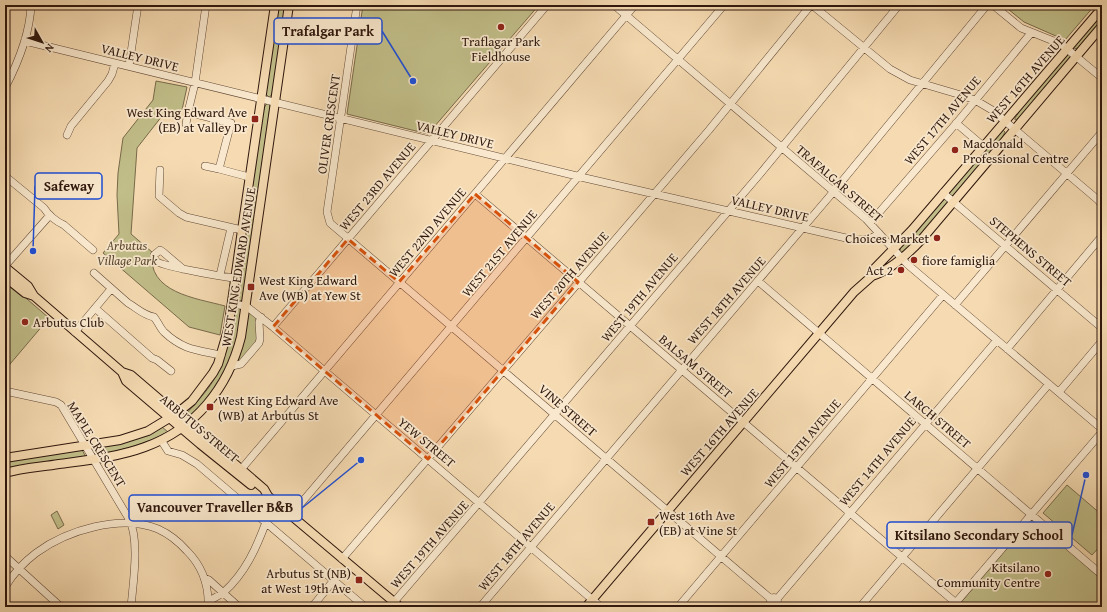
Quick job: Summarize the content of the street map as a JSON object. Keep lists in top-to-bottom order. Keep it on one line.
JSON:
{"streets":{"main road":["WEST 16TH AVENUE","WEST KING EDWARD AVENUE","ARBUTUS STREET"],"street":["VALLEY DRIVE","WEST 17TH AVENUE","OLIVER CRESCENT","TRAFALGAR STREET","WEST 23RD AVENUE","WEST 22ND AVENUE","STEPHENS STREET","WEST 21ST AVENUE","WEST 20TH AVENUE","WEST 19TH AVENUE","WEST 18TH AVENUE","BALSAM STREET","VINE STREET","LARCH STREET","YEW STREET","WEST 15TH AVENUE","MAPLE CRESCENT","WEST 14TH AVENUE"]},"crossings":[["VALLEY DRIVE","OLIVER CRESCENT"],["VALLEY DRIVE","TRAFALGAR STREET"],["VALLEY DRIVE","WEST 23RD AVENUE"],["VALLEY DRIVE","WEST 22ND AVENUE"],["VALLEY DRIVE","WEST 21ST AVENUE"],["VALLEY DRIVE","WEST KING EDWARD AVENUE"],["VALLEY DRIVE","WEST 20TH AVENUE"],["VALLEY DRIVE","WEST 19TH AVENUE"],["VALLEY DRIVE","WEST 18TH AVENUE"],["WEST 16TH AVENUE","TRAFALGAR STREET"],["WEST 16TH AVENUE","STEPHENS STREET"],["WEST 16TH AVENUE","BALSAM STREET"],["WEST 16TH AVENUE","VINE STREET"],["WEST 16TH AVENUE","LARCH STREET"],["WEST 16TH AVENUE","YEW STREET"],["WEST 17TH AVENUE","TRAFALGAR STREET"],["OLIVER CRESCENT","WEST 23RD AVENUE"],["OLIVER CRESCENT","VINE STREET"],["TRAFALGAR STREET","WEST 22ND AVENUE"],["TRAFALGAR STREET","WEST 21ST AVENUE"],["TRAFALGAR STREET","WEST 20TH AVENUE"],["TRAFALGAR STREET","WEST 19TH AVENUE"],["TRAFALGAR STREET","WEST 18TH AVENUE"],["TRAFALGAR STREET","WEST 15TH AVENUE"],["TRAFALGAR STREET","WEST 14TH AVENUE"],["WEST 23RD AVENUE","VINE STREET"],["WEST 23RD AVENUE","YEW STREET"],["WEST 22ND AVENUE","BALSAM STREET"],["WEST 22ND AVENUE","VINE STREET"],["WEST 22ND AVENUE","ARBUTUS STREET"],["WEST 22ND AVENUE","YEW STREET"],["WEST 21ST AVENUE","BALSAM STREET"],["WEST 21ST AVENUE","VINE STREET"],["WEST 21ST AVENUE","ARBUTUS STREET"],["WEST 21ST AVENUE","YEW STREET"],["WEST KING EDWARD AVENUE","ARBUTUS STREET"],["WEST KING EDWARD AVENUE","YEW STREET"],["WEST KING EDWARD AVENUE","MAPLE CRESCENT"],["WEST 20TH AVENUE","BALSAM STREET"],["WEST 20TH AVENUE","VINE STREET"],["WEST 20TH AVENUE","ARBUTUS STREET"],["WEST 20TH AVENUE","YEW STREET"],["WEST 19TH AVENUE","BALSAM STREET"],["WEST 19TH AVENUE","VINE STREET"],["WEST 19TH AVENUE","ARBUTUS STREET"],["WEST 19TH AVENUE","YEW STREET"],["WEST 18TH AVENUE","BALSAM STREET"],["WEST 18TH AVENUE","VINE STREET"],["WEST 18TH AVENUE","LARCH STREET"],["WEST 18TH AVENUE","YEW STREET"],["BALSAM STREET","WEST 15TH AVENUE"],["BALSAM STREET","WEST 14TH AVENUE"],["VINE STREET","WEST 15TH AVENUE"],["VINE STREET","WEST 14TH AVENUE"],["LARCH STREET","WEST 15TH AVENUE"],["LARCH STREET","WEST 14TH AVENUE"]],"parks":["Arbutus Village Park"],"places":{"other":["Traflagar Park Fieldhouse","Trafalgar Park","Macdonald Professional Centre","Choices Market","Safeway","fiore famiglia","Act 2","Arbutus Club","Vancouver Traveller B&B","Kitsilano Secondary School","Kitsilano Community Centre"],"transit":["West King Edward Ave (EB) at Valley Dr","West King Edward Ave (WB) at Yew St","West King Edward Ave (WB) at Arbutus St","West 16th Ave (EB) at Vine St","Arbutus St (NB) at West 19th Ave"]},"north":"bottom right"}
